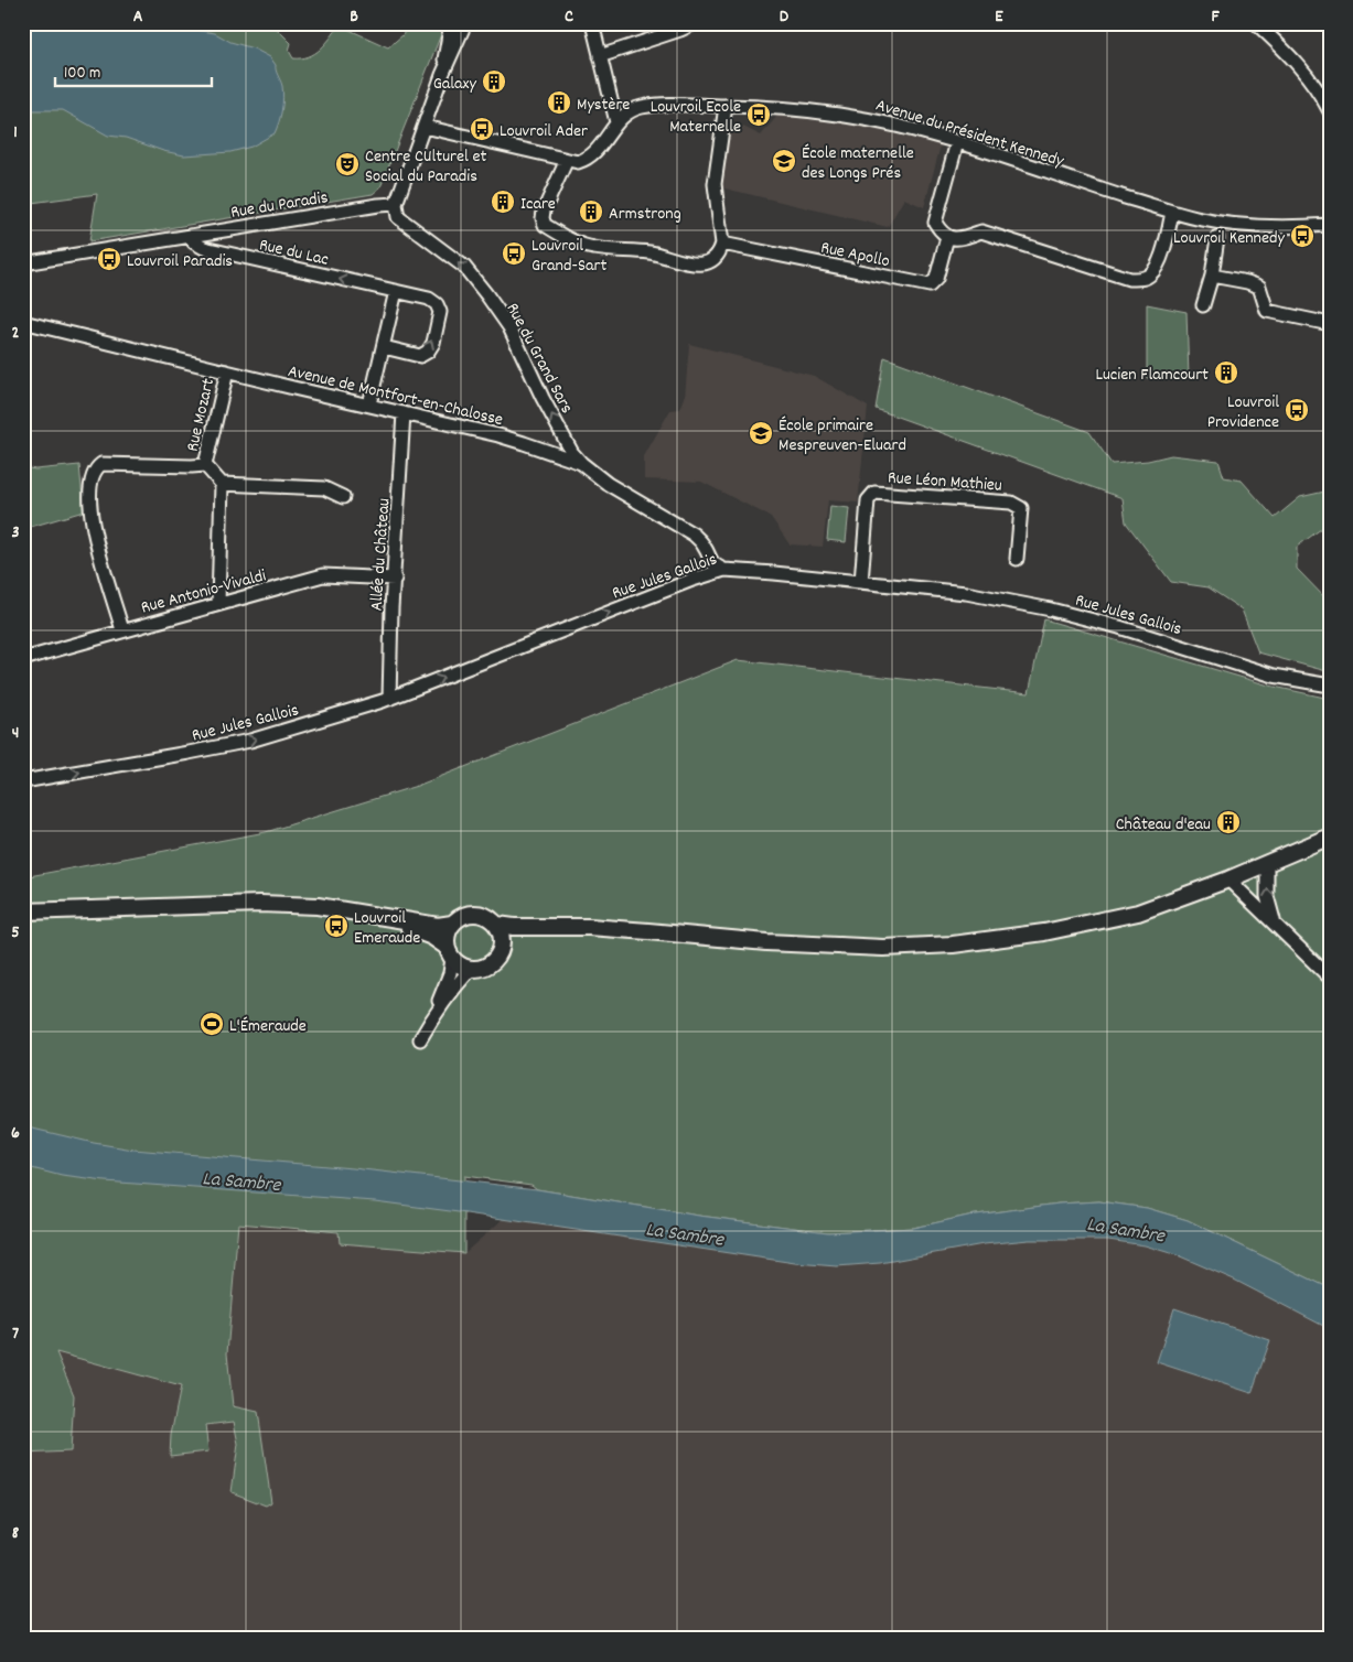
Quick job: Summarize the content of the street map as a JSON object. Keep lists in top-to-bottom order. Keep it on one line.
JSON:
{"streets":{"street":["Avenue du Président Kennedy","Rue du Paradis","Rue du Lac","Rue Apollo","Rue du Grand Sars","Avenue de Montfort-en-Chalosse","Rue Mozart","Rue Léon Mathieu","Allée du Château","Rue Jules Gallois","Rue Antonio-Vivaldi"]},"crossings":[["Rue du Paradis","Rue du Lac"],["Rue du Paradis","Rue du Grand Sars"],["Rue du Grand Sars","Avenue de Montfort-en-Chalosse"],["Avenue de Montfort-en-Chalosse","Rue Mozart"],["Avenue de Montfort-en-Chalosse","Allée du Château"],["Avenue de Montfort-en-Chalosse","Rue Jules Gallois"],["Rue Léon Mathieu","Rue Jules Gallois"],["Allée du Château","Rue Jules Gallois"],["Allée du Château","Rue Antonio-Vivaldi"]],"one_way":["Rue du Grand Sars","Rue Jules Gallois"],"water":["La Sambre"],"places":{"building":["Galaxy","Mystère","Icare","Armstrong","Lucien Flamcourt","Château d'eau"],"bus stop":["Louvroil Ecole Maternelle","Louvroil Ader","Louvroil Kennedy","Louvroil Grand-Sart","Louvroil Paradis","Louvroil Providence","Louvroil Emeraude"],"school or university":["École maternelle des Longs Prés","École primaire Mespreuven-Eluard"],"theatre":["Centre CUlturel et Social du Paradis"],"sports":["L'Émeraude"]},"scale_bar":"100 m","grid":{"columns":["A","B","C","D","E","F"],"rows":["1","2","3","4","5","6","7","8"]}}
